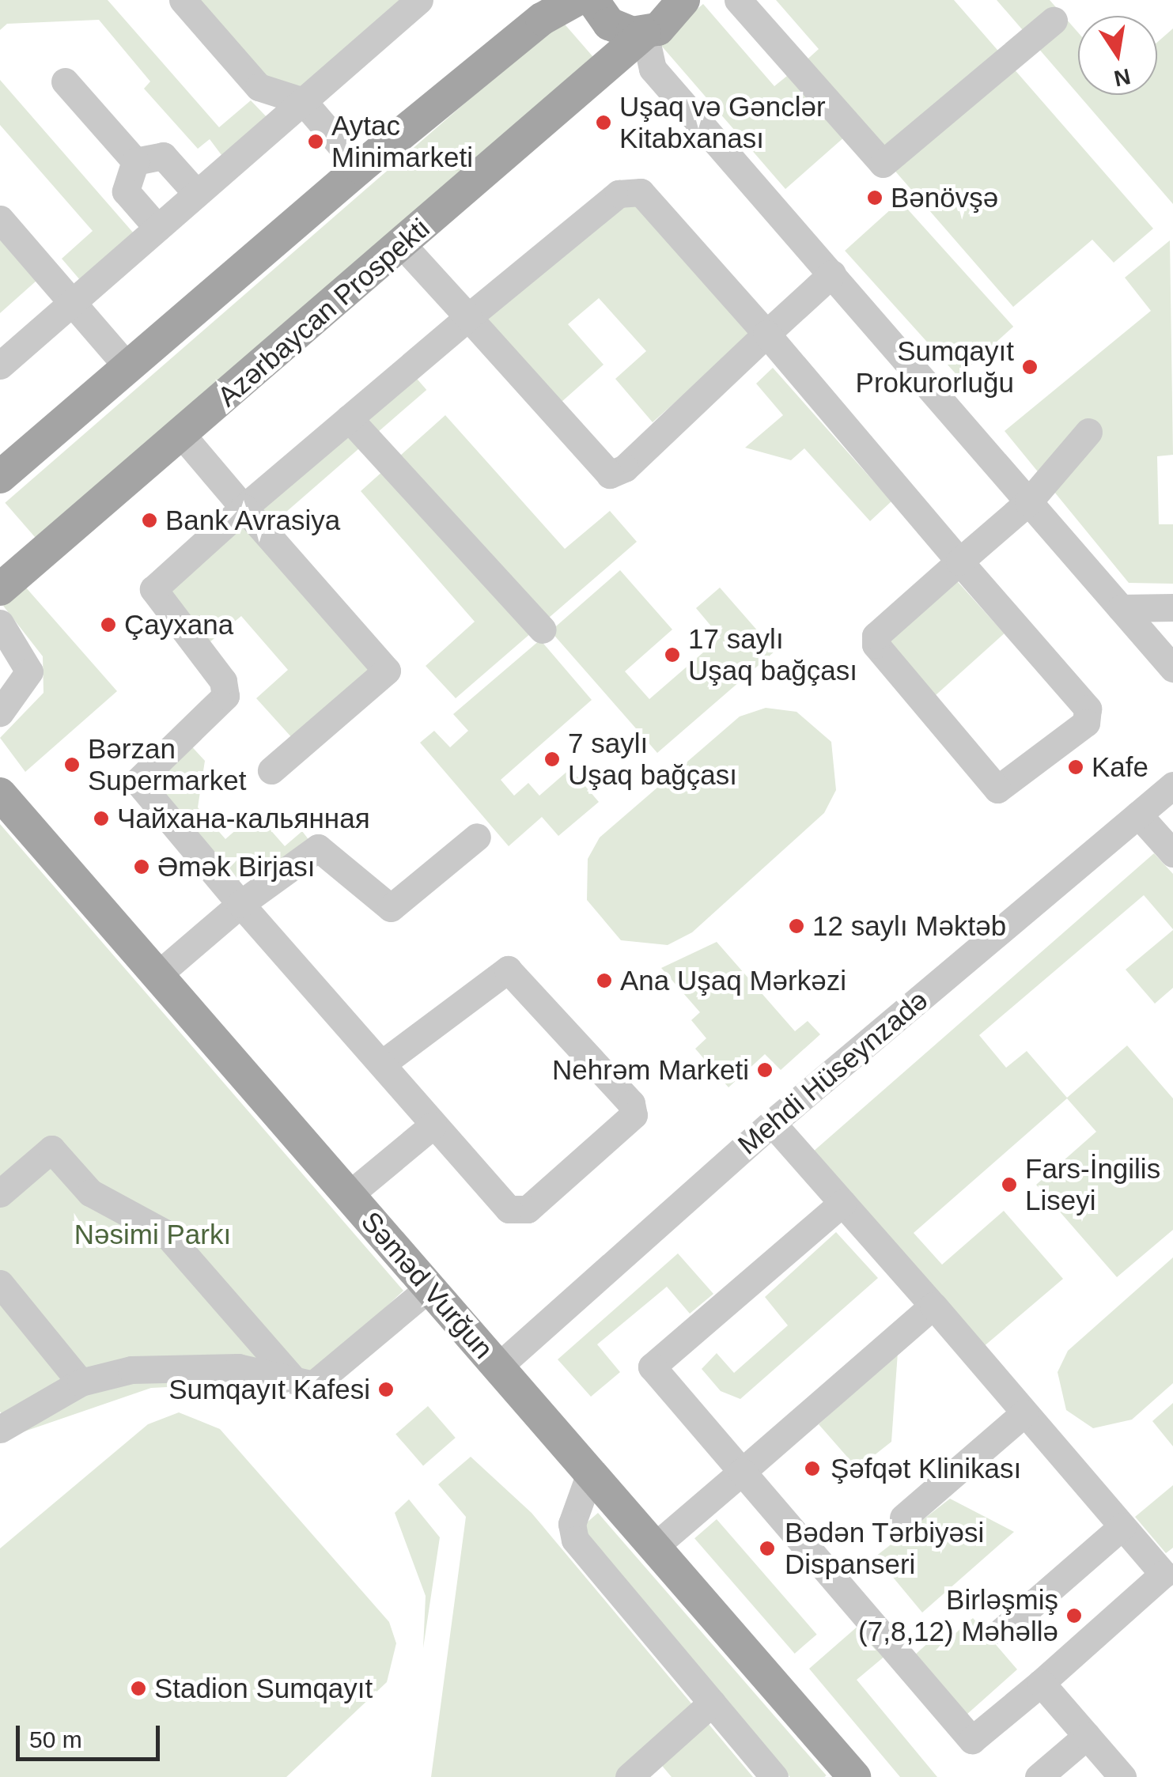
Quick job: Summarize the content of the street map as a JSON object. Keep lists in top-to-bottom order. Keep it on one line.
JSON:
{"streets":{"main road":["Azərbaycan Prospekti","Səməd Vurğun"],"street":["Mehdi Hüseynzadə"]},"crossings":[["Mehdi Hüseynzadə","Səməd Vurğun"]],"parks":["Nəsimi Parkı"],"places":["Uşaq və Gənclər Kitabxanası","Aytac Minimarketi","Bənövşə","Sumqayıt Prokurorluğu","Bank Avrasiya","Çayxana","17 saylı Uşaq bağçası","7 saylı Uşaq bağçası","Bərzan Supermarket","Kafe","Чайхана-кальянная","Əmək Birjası","12 saylı Məktəb","Ana Uşaq Mərkəzi","Nehrəm Marketi","Fars-İngilis Liseyi","Sumqayıt Kafesi","Şəfqət Klinikası","Bədən Tərbiyəsi Dispanseri","Birləşmiş (7,8,12) Məhəllə","Stadion Sumqayıt"],"scale_bar":"50 m","north":"bottom"}
